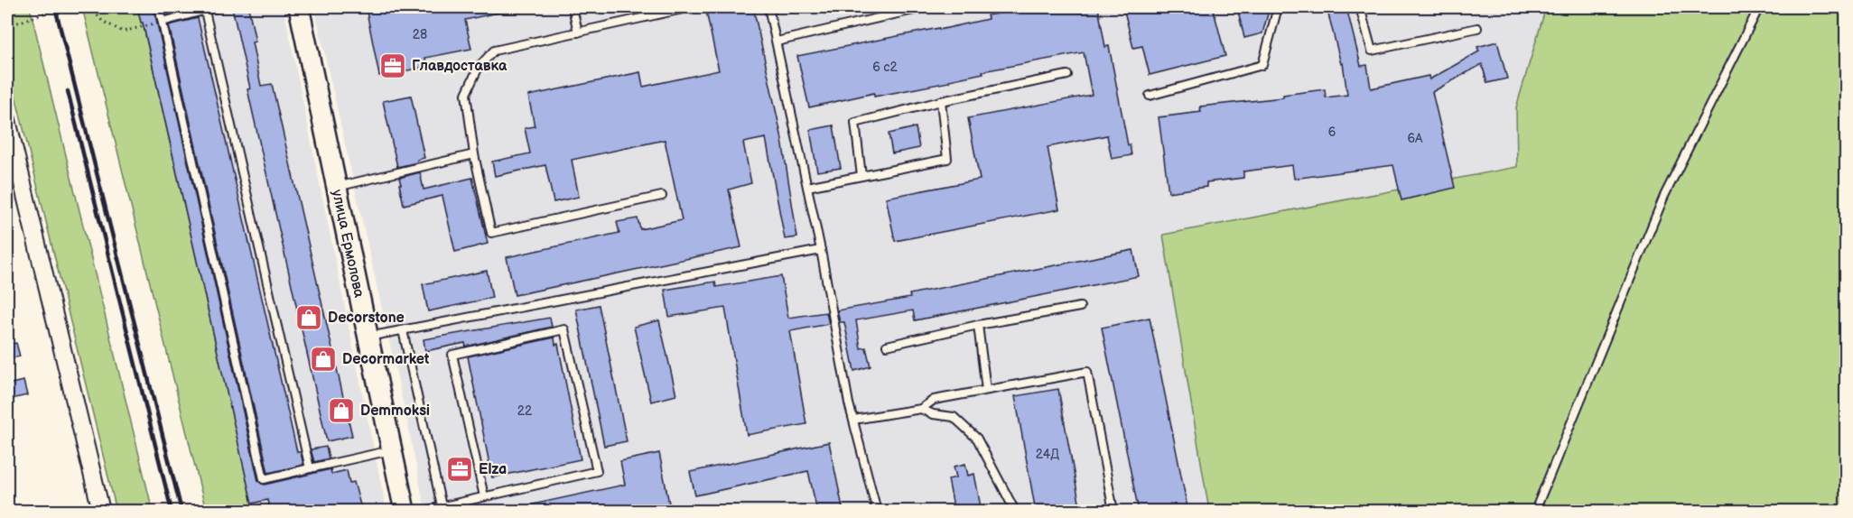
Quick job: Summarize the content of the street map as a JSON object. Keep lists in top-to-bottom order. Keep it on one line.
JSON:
{"streets":{"main road":["улица Ермолова"]},"places":{"office":["Главдоставка","Elza"],"shop":["Decorstone","Decormarket","Demmoksi"]},"house_numbers":["28","6 с2","6","6А","22","24Д"]}
